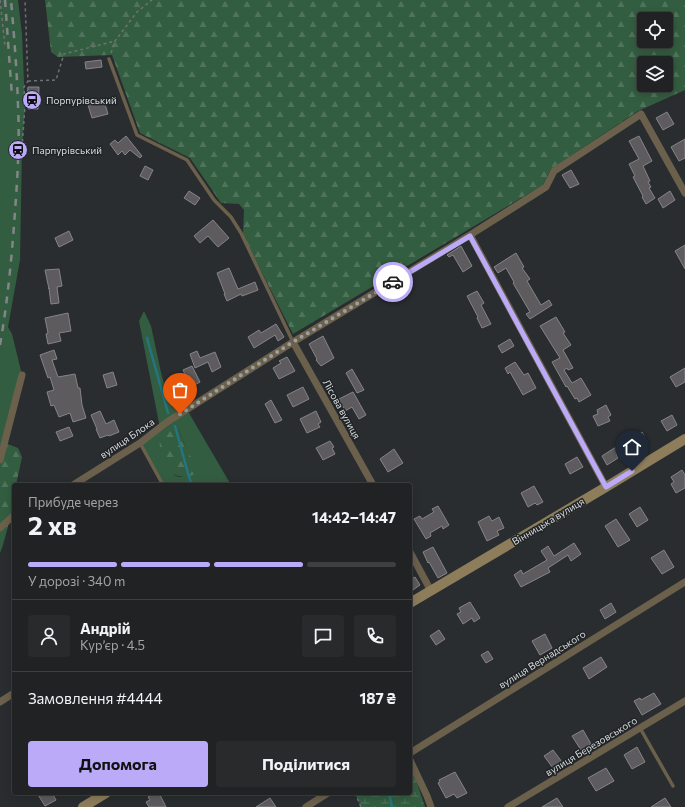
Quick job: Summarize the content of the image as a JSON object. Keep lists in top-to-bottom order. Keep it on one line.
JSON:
{"streets":{"street":["Лісова вулиця","вулиця Блока","Вінницька вулиця","вулиця Вернадського","вулиця Березовського"]},"crossings":[["Лісова вулиця","вулиця Блока"]],"places":{"station":["Порпурівський","Парпурівський"]},"page":{"heading":["2 хв","Прибуде через","14:42–14:47"],"panel":["Андрій","Кур’єр · 4.5","Замовлення #4444","187 ₴"],"bar":"У дорозі · 340 m","buttons":["Допомога","Поділитися"]}}
